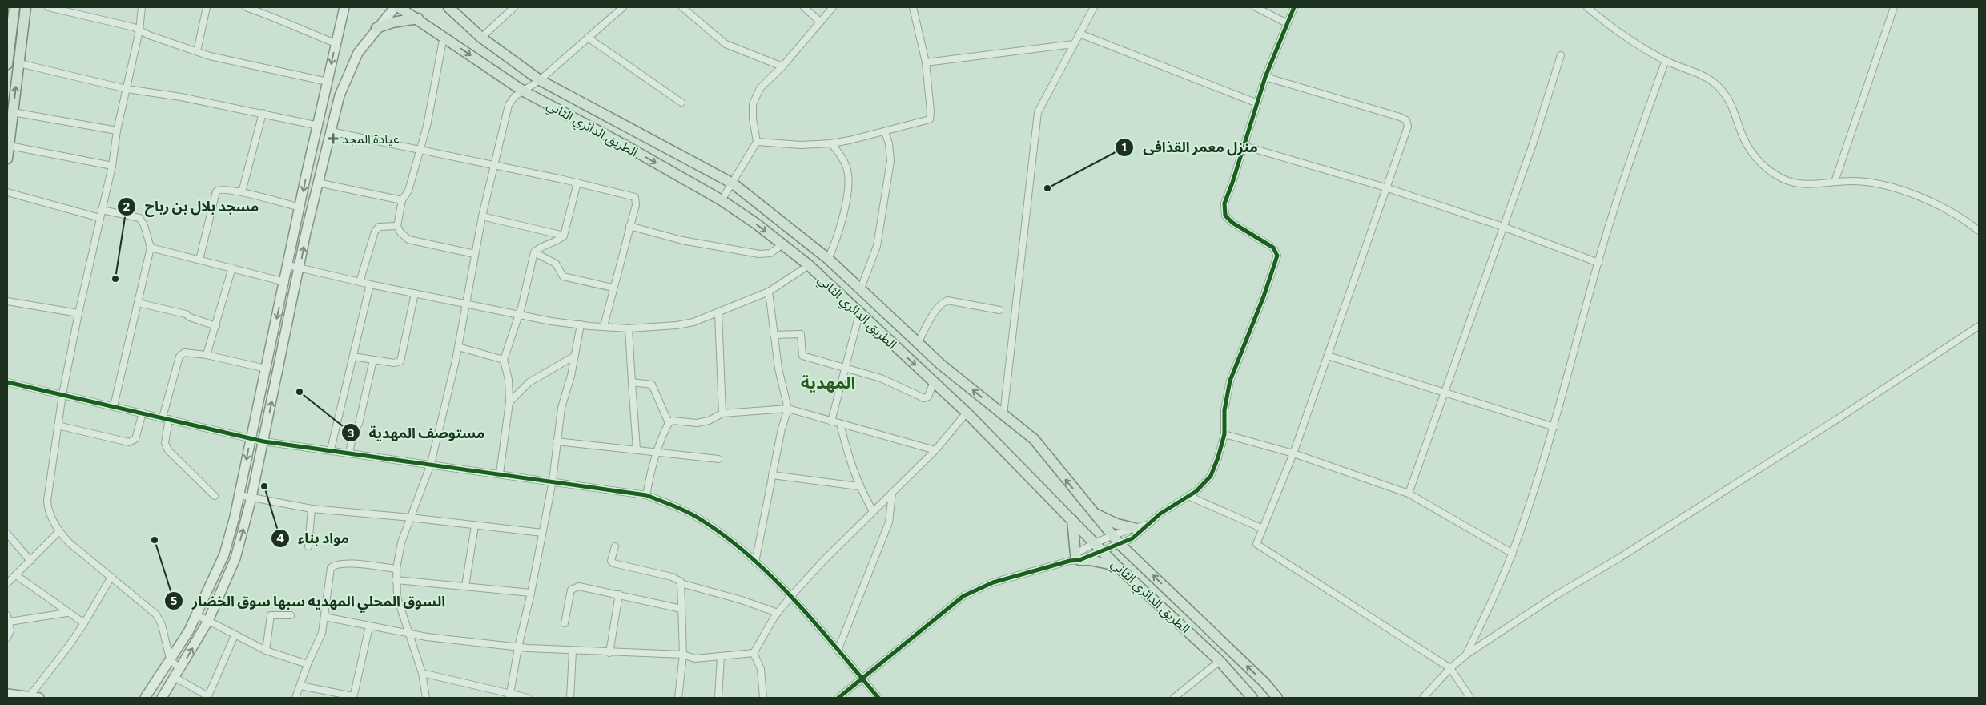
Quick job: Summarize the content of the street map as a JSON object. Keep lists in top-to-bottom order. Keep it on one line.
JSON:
{"streets":{"main road":["الطريق الدائري الثاني"]},"districts":["المهدية"],"places":{"health":["عيادة المجد"],"other":["منزل معمر القذافى","مسجد بلال بن رباح","مستوصف المهدية","مواد بناء","السوق المحلي المهديه سبها سوق الخضار"]}}
